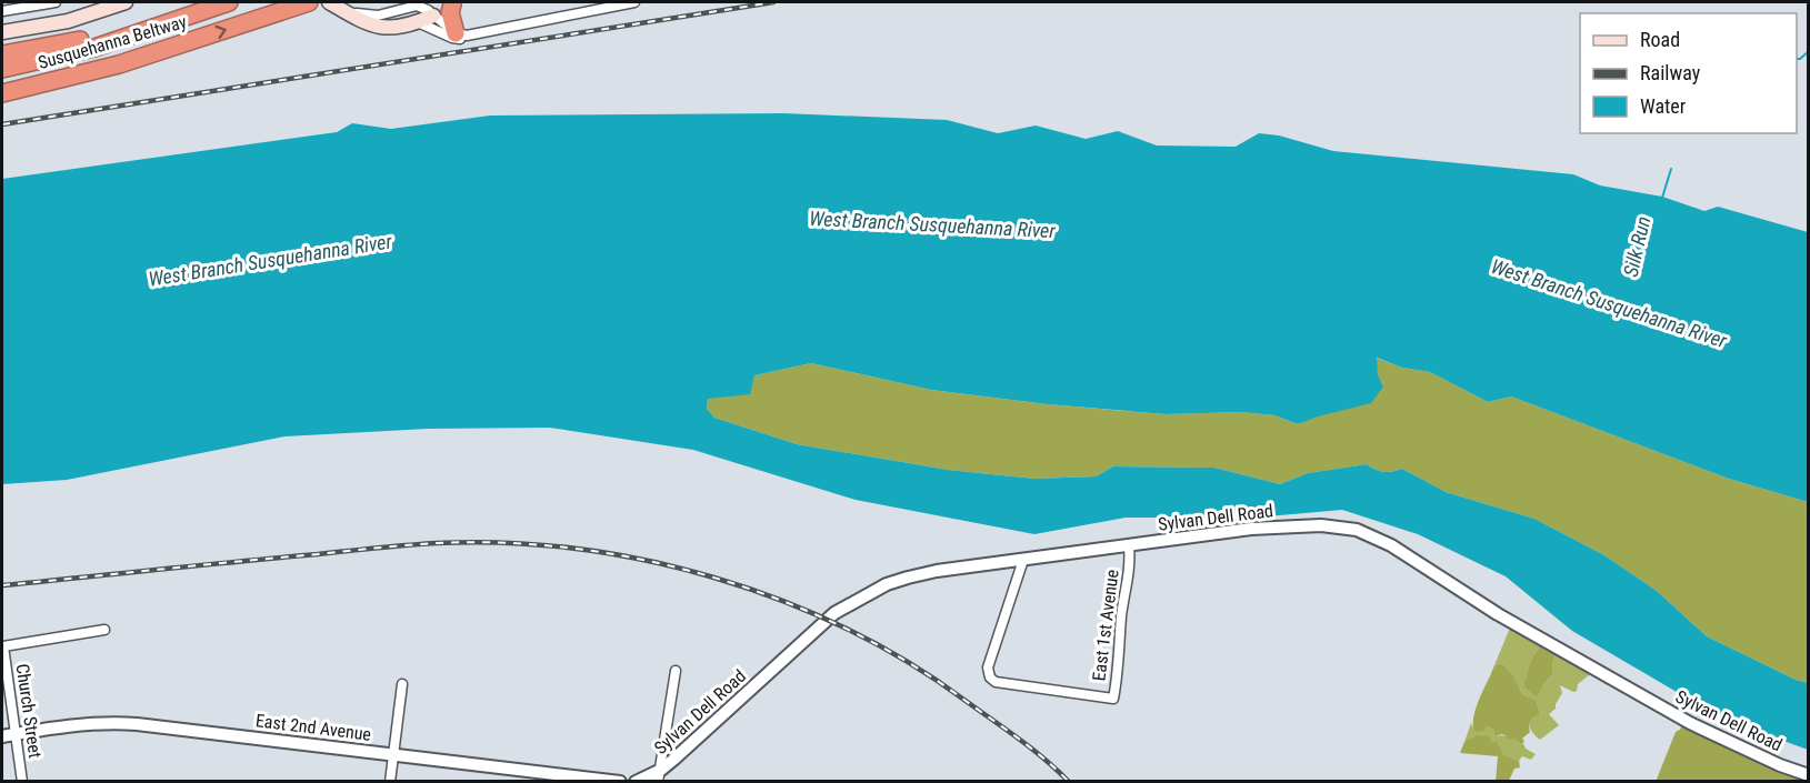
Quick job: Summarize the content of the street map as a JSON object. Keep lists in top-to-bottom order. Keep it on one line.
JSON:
{"streets":{"highway":["Susquehanna Beltway"],"street":["Sylvan Dell Road","East 1st Avenue","Church Street","East 2nd Avenue"]},"crossings":[["Sylvan Dell Road","East 1st Avenue"],["Church Street","East 2nd Avenue"]],"water":["West Branch Susquehanna River","Silk Run"],"legend":["Road","Railway","Water"]}
